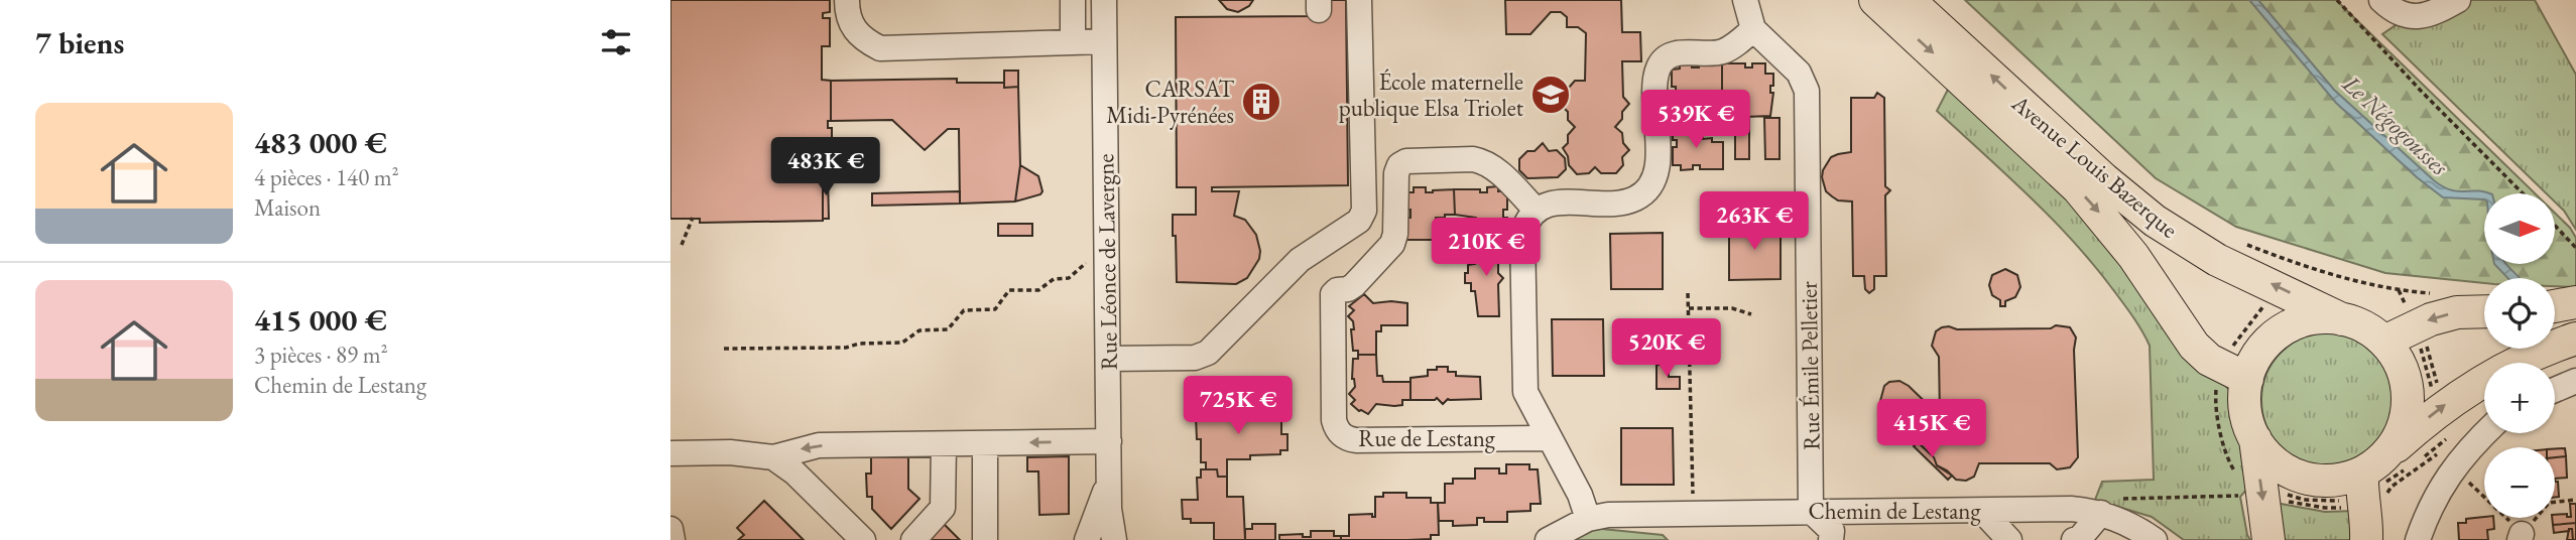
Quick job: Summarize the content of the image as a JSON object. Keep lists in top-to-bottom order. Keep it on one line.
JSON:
{"streets":{"main road":["Avenue Louis Bazerque"],"street":["Rue Léonce de Lavergne","Rue Émile Pelletier","Rue de Lestang","Chemin de Lestang"]},"crossings":[["Rue Émile Pelletier","Chemin de Lestang"]],"water":["Le Négogousses"],"places":{"school or university":["École maternelle publique Elsa Triolet"],"building":["CARSAT Midi-Pyrénées"]},"north":"right","page":{"heading":"7 biens","list":[{"name":"483 000 €","note":"4 pièces · 140 m² · Maison"},{"name":"415 000 €","note":"3 pièces · 89 m² · Chemin de Lestang"}],"price":["539K €","483K €","263K €","210K €","520K €","725K €","415K €"],"map_buttons":["+","−"]}}
